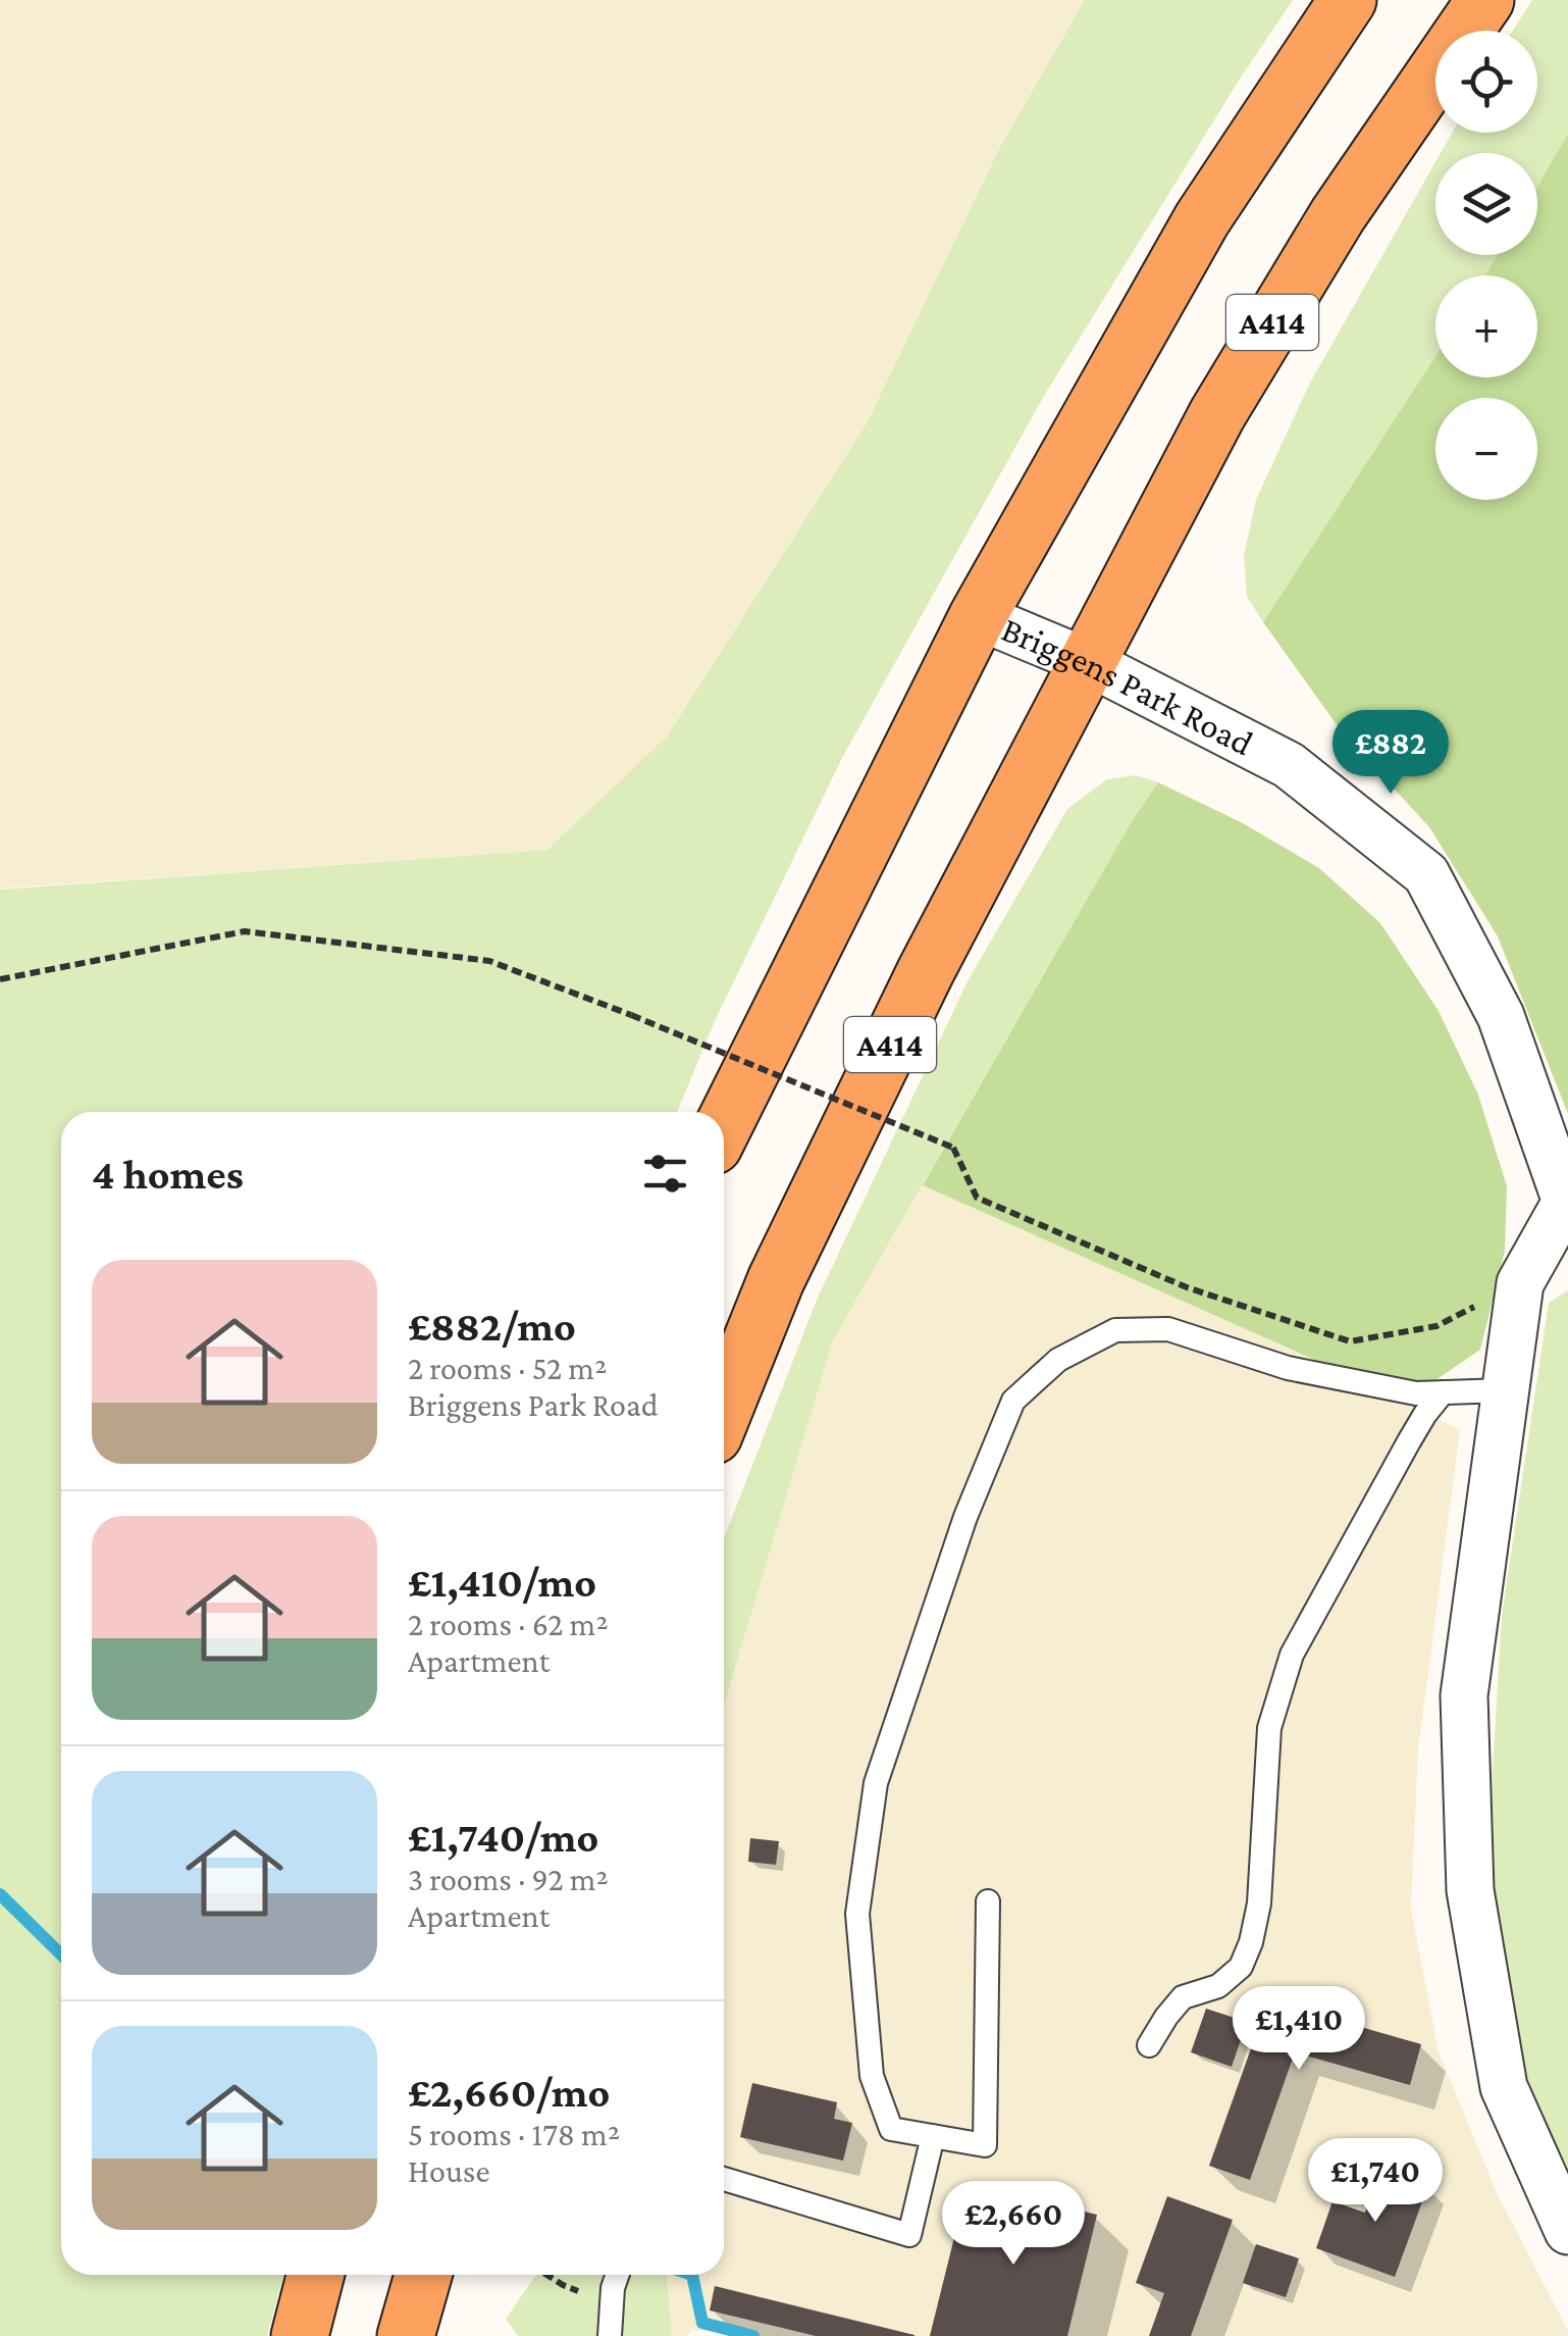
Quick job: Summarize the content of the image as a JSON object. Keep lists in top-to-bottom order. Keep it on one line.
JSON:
{"streets":{"highway":["A414"],"street":["Briggens Park Road"]},"crossings":[["A414","Briggens Park Road"]],"page":{"map_buttons":["+","−"],"price":["£882","£1,410","£1,740","£2,660"],"heading":"4 homes","list":[{"name":"£882/mo","note":"2 rooms · 52 m² · Briggens Park Road"},{"name":"£1,410/mo","note":"2 rooms · 62 m² · Apartment"},{"name":"£1,740/mo","note":"3 rooms · 92 m² · Apartment"},{"name":"£2,660/mo","note":"5 rooms · 178 m² · House"}]}}
